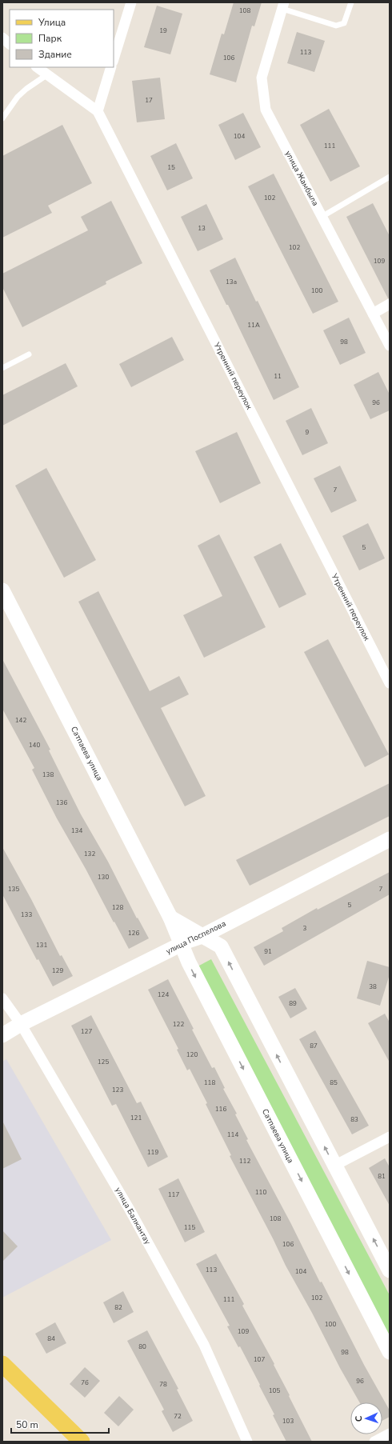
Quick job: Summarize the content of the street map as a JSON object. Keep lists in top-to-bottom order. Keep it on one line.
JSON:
{"streets":{"street":["улица Жамбыла","Утренний переулок","Сатпаева улица","улица Поспелова","улица Балкантау"]},"crossings":[["Сатпаева улица","улица Поспелова"],["улица Поспелова","улица Балкантау"]],"house_numbers":["108","19","113","106","17","104","111","15","102","13","102","109","13а","100","11А","98","11","96","9","7","5","142","140","138","136","134","132","130","135","7","5","128","133","3","126","131","91","129","38","124","89","122","127","87","120","125","118","85","123","116","121","83","114","119","112","81","110","117","108","115","106","113","104","102","111","82","100","109","84","80","98","107","96","76","78","105","72","103"],"legend":["Улица","Парк","Здание"],"scale_bar":"50 m","north":"left"}
